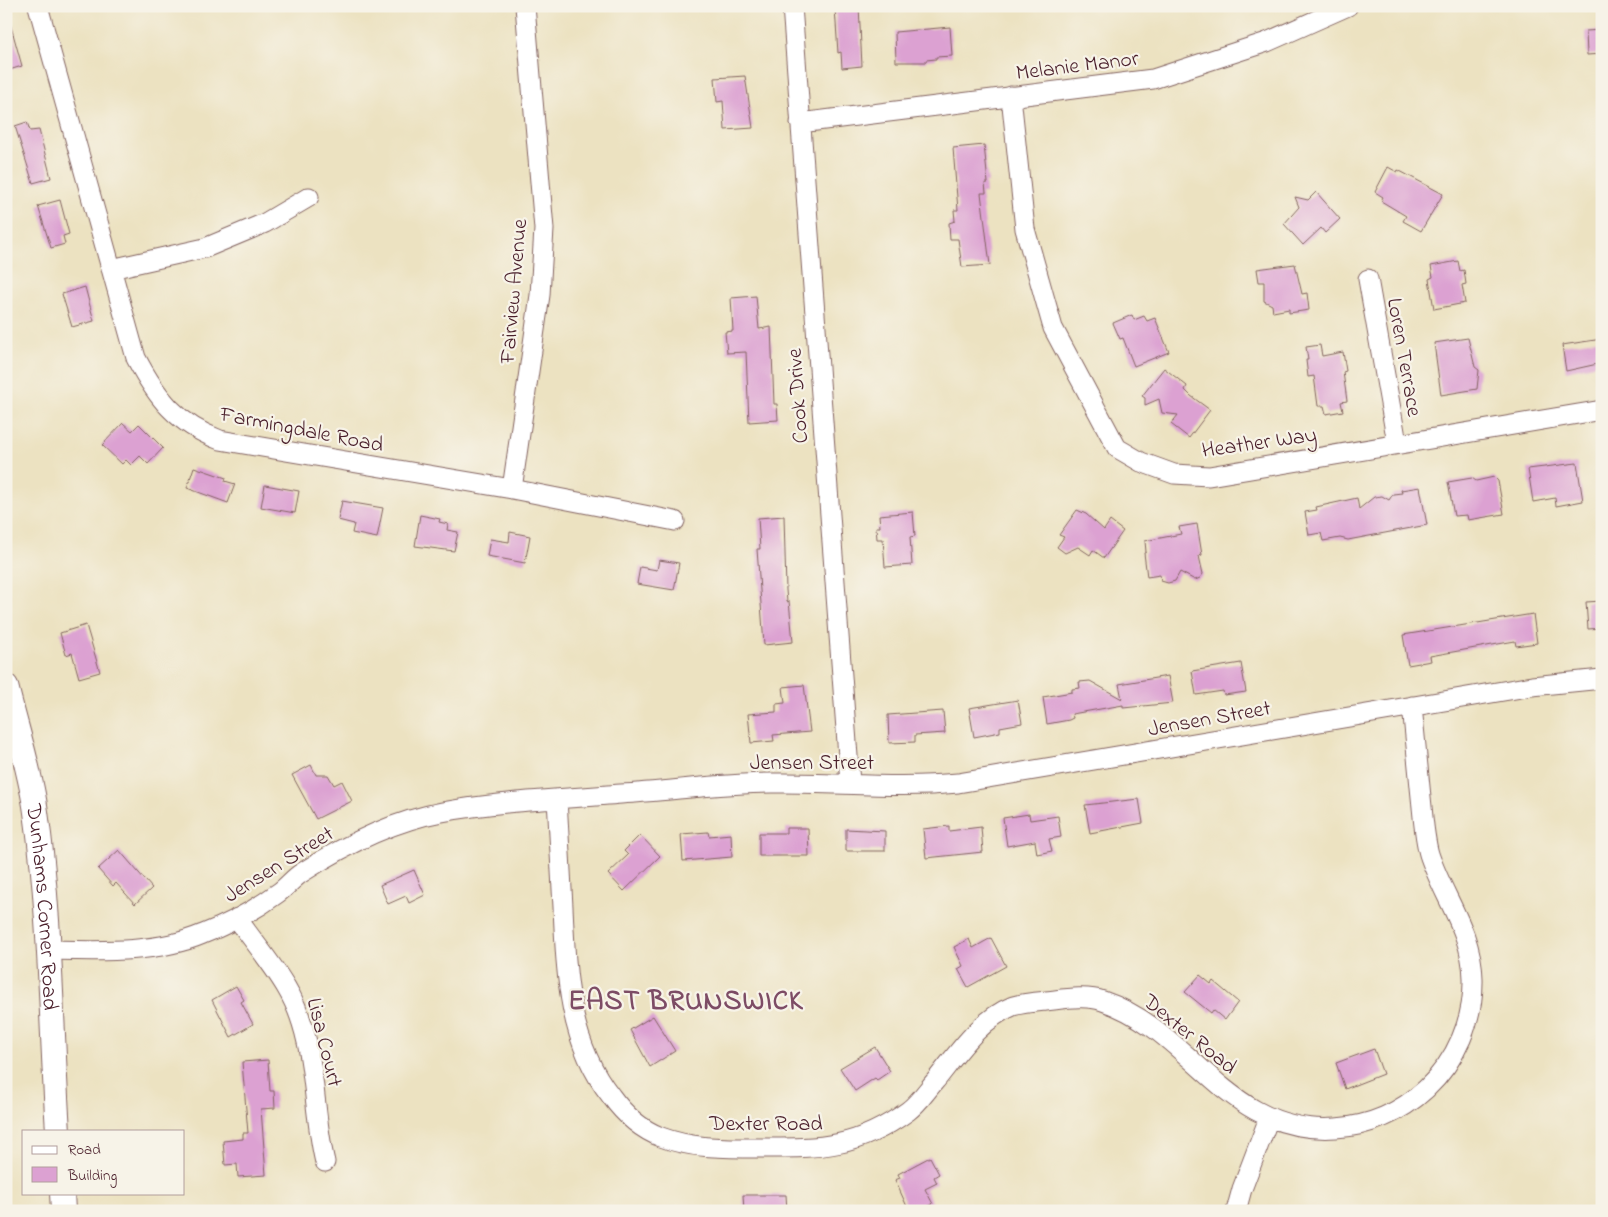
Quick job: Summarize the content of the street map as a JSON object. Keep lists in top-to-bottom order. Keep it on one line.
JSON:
{"streets":{"street":["Melanie Manor","Fairview Avenue","Loren Terrace","Cook Drive","Farmingdale Road","Heather Way","Jensen Street","Dunhams Corner Road","Dexter Road","Lisa Court"]},"crossings":[["Melanie Manor","Cook Drive"],["Melanie Manor","Heather Way"],["Fairview Avenue","Farmingdale Road"],["Loren Terrace","Heather Way"],["Cook Drive","Jensen Street"],["Jensen Street","Dunhams Corner Road"],["Jensen Street","Dexter Road"],["Jensen Street","Lisa Court"]],"districts":["EAST BRUNSWICK"],"legend":["Road","Building"]}
